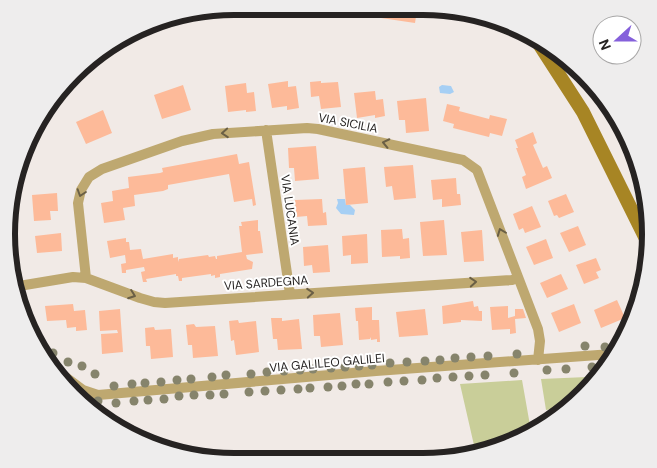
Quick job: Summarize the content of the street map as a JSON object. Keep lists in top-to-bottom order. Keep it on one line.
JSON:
{"streets":{"street":["VIA SICILIA","VIA LUCANIA","VIA SARDEGNA","VIA GALILEO GALILEI"]},"crossings":[["VIA SICILIA","VIA LUCANIA"],["VIA SICILIA","VIA SARDEGNA"],["VIA SICILIA","VIA GALILEO GALILEI"],["VIA LUCANIA","VIA SARDEGNA"]],"one_way":["VIA SARDEGNA"],"north":"left"}
